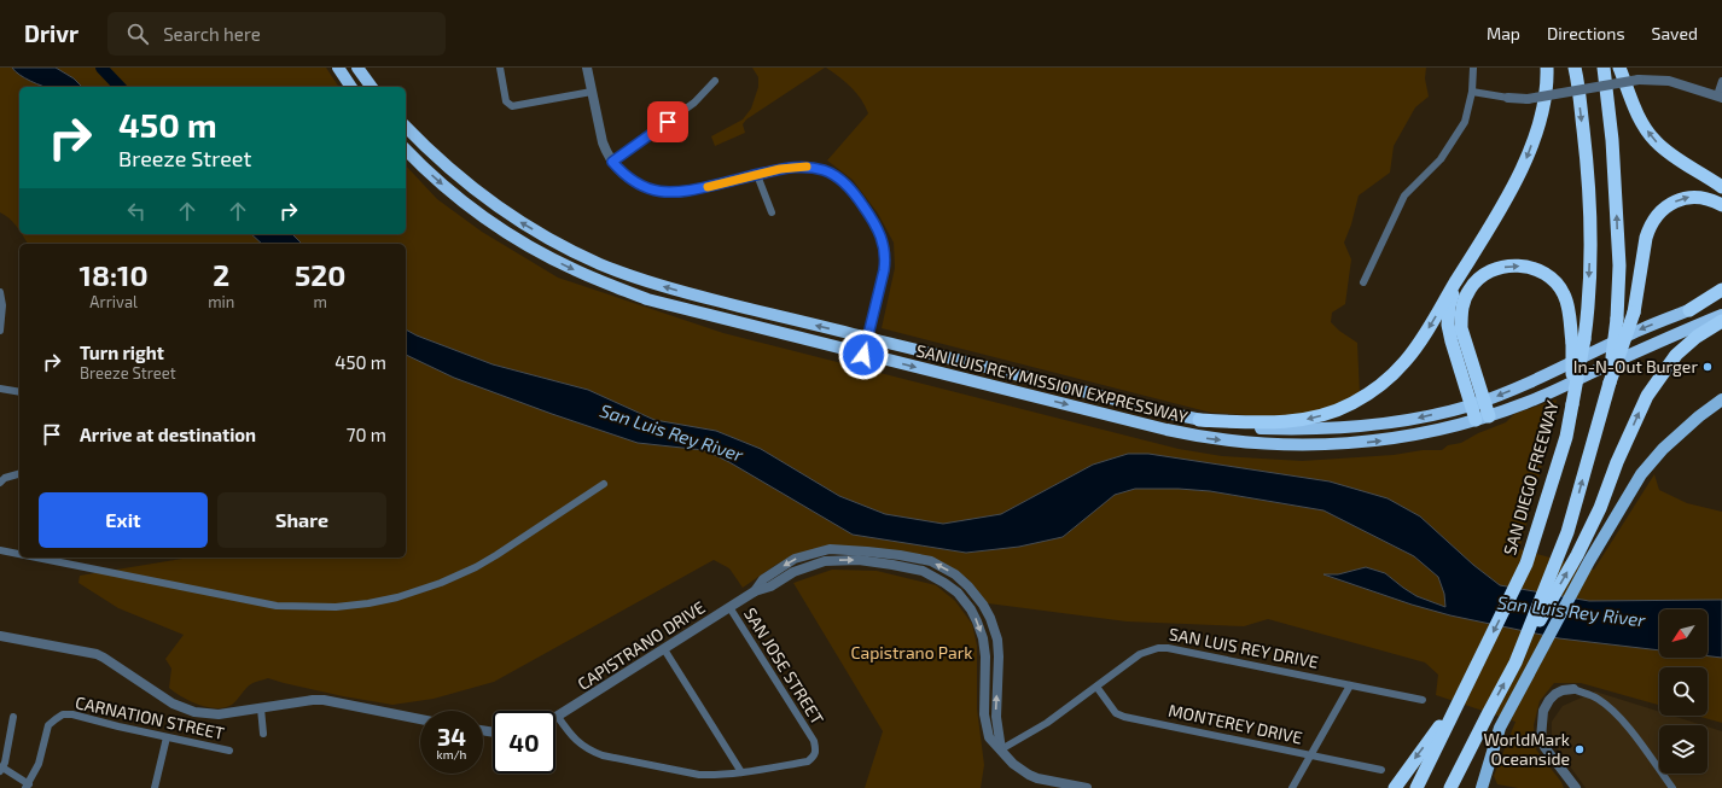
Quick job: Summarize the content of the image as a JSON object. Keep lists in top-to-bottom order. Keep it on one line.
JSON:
{"streets":{"highway":["SAN LUIS REY MISSION EXPRESSWAY","SAN DIEGO FREEWAY"],"street":["CAPISTRANO DRIVE","SAN LUIS REY DRIVE","SAN JOSE STREET","CARNATION STREET","MONTEREY DRIVE"]},"crossings":[["CAPISTRANO DRIVE","SAN LUIS REY DRIVE"],["CAPISTRANO DRIVE","SAN JOSE STREET"],["SAN LUIS REY DRIVE","MONTEREY DRIVE"]],"water":["San Luis Rey River"],"parks":["Capistrano Park"],"places":["In-N-Out Burger","WorldMark Oceanside"],"north":"bottom left","page":{"header":"Drivr","search":"Search here","nav":["Map","Directions","Saved"],"turn":["450 m","Breeze Street"],"eta":["18:10","Arrival","2","min","520","m"],"list":[{"name":"Turn right","note":"Breeze Street","value":"450 m"},{"name":"Arrive at destination","value":"70 m"}],"buttons":["Exit","Share"],"speed":"34 km/h","limit":"40"}}
